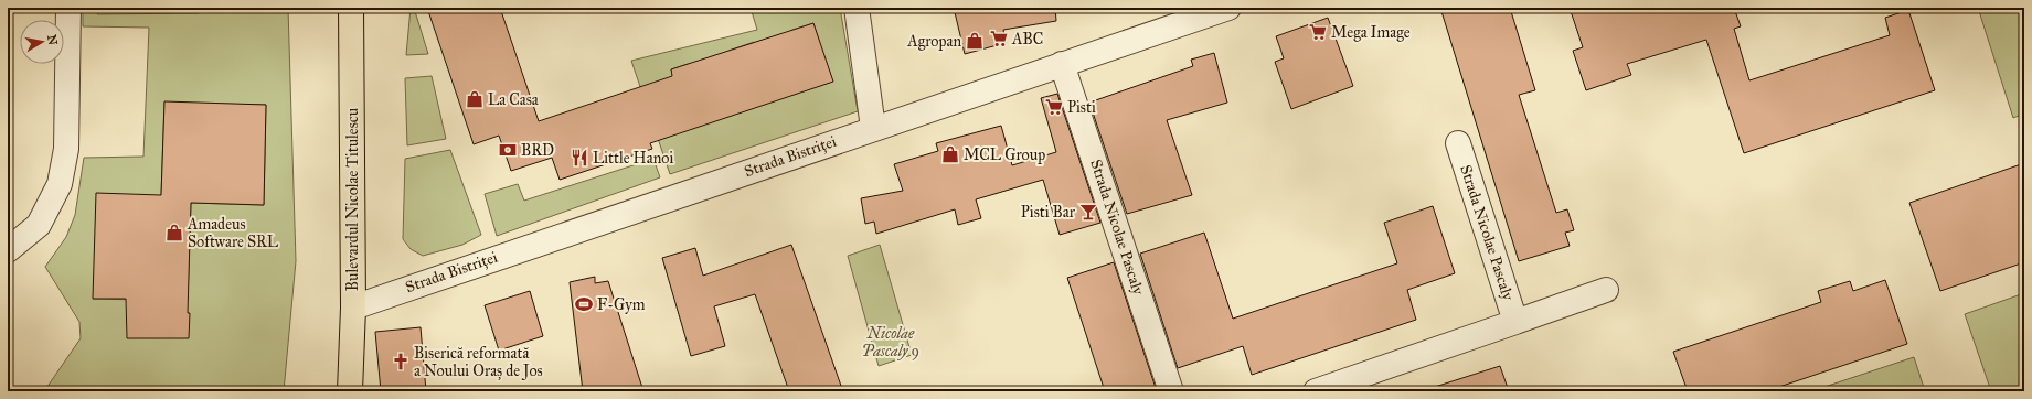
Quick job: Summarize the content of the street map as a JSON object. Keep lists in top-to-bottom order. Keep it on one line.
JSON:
{"streets":{"main road":["Bulevardul Nicolae Titulescu"],"street":["Strada Bistriței","Strada Nicolae Pascaly"]},"crossings":[["Strada Bistriței","Bulevardul Nicolae Titulescu"],["Strada Bistriței","Strada Nicolae Pascaly"]],"parks":["Nicolae Pascaly 9"],"places":{"supermarket":["Mega Image","ABC","Pisti"],"shop":["Agropan","La Casa","MCL Group","Amadeus Software SRL"],"bank":["BRD"],"restaurant":["Little Hanoi"],"bar":["Pisti Bar"],"sports":["F-Gym"],"church":["Biserică reformată a Noului Oraș de Jos"]},"north":"right"}
